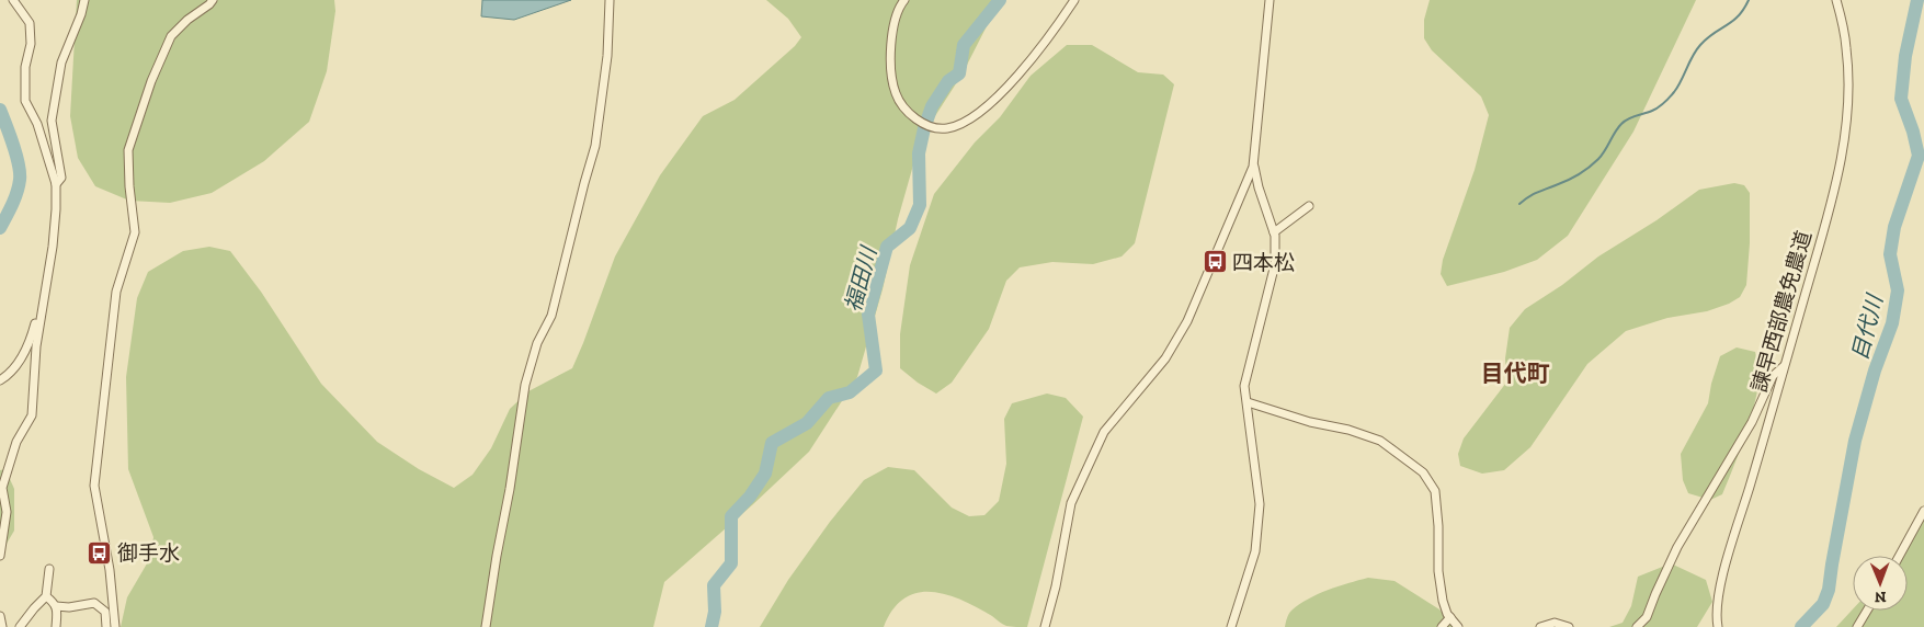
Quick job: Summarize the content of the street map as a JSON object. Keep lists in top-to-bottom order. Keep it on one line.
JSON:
{"streets":{"street":["諫早西部農免農道"]},"districts":["目代町"],"water":["福田川","目代川"],"places":{"bus stop":["四本松","御手水"]},"north":"bottom"}
